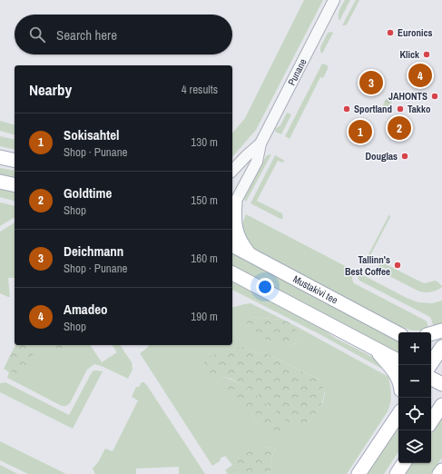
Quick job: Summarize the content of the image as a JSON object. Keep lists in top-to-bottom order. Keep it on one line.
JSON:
{"streets":{"main road":["Mustakivi tee"],"street":["Punane"]},"places":["Euronics","Klick","JAHONTS","Sportland","Takko","Douglas","Tallinn's Best Coffee"],"page":{"search":"Search here","pins":["4","3","2","1"],"heading":["Nearby","4 results"],"list":[{"mark":"1","name":"Sokisahtel","note":"Shop · Punane","value":"130 m"},{"mark":"2","name":"Goldtime","note":"Shop","value":"150 m"},{"mark":"3","name":"Deichmann","note":"Shop · Punane","value":"160 m"},{"mark":"4","name":"Amadeo","note":"Shop","value":"190 m"}],"map_buttons":["+","−"]}}
